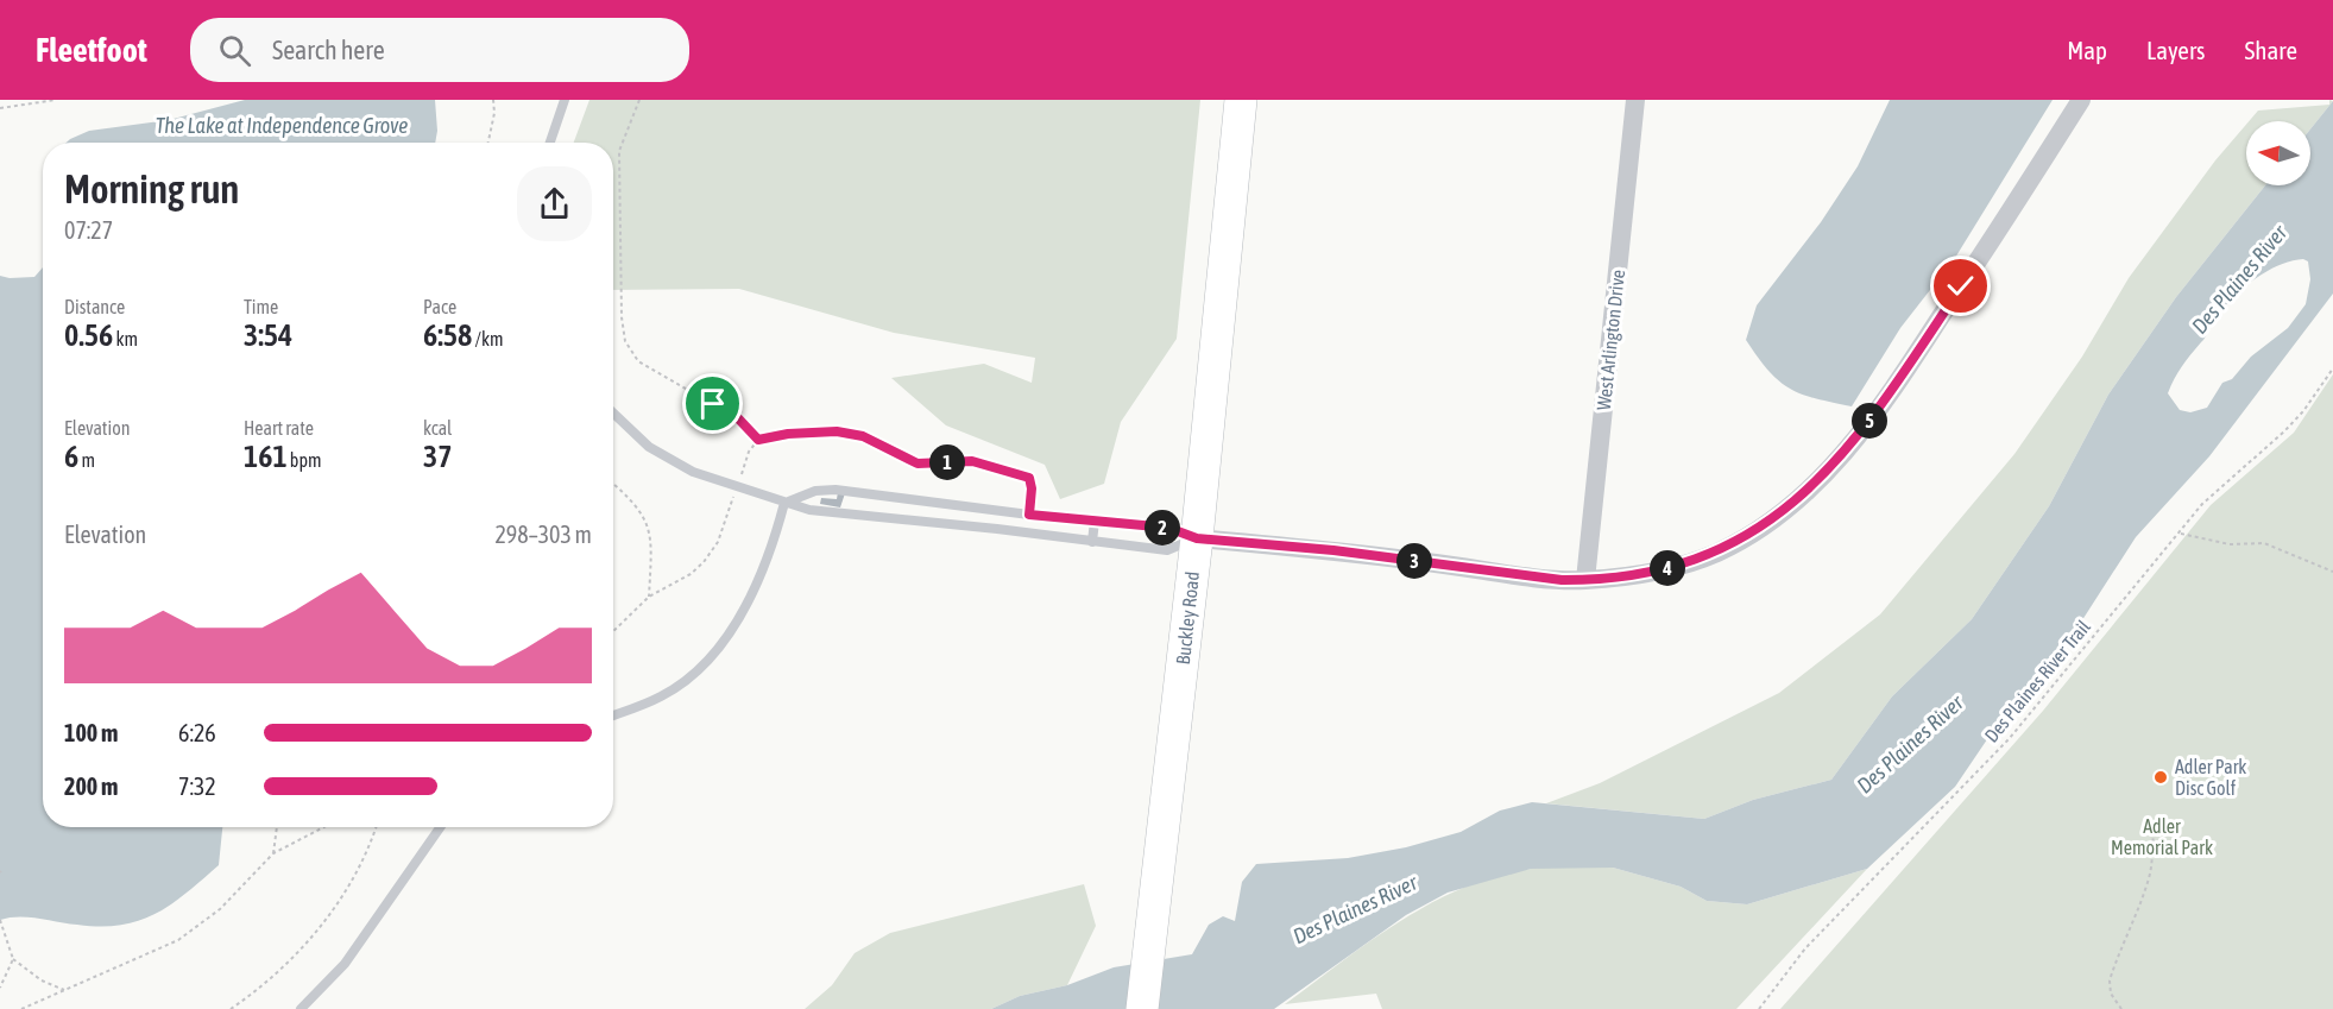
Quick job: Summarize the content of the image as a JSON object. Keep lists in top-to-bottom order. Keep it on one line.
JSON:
{"streets":{"main road":["Buckley Road"],"street":["West Arlington Drive"],"path":["Des Plaines River Trail"]},"water":["The Lake at Independence Grove","Des Plaines River"],"parks":["Adler Memorial Park"],"places":["Adler Park Disc Golf"],"north":"left","page":{"header":"Fleetfoot","search":"Search here","nav":["Map","Layers","Share"],"heading":["Morning run","07:27"],"stats":[["Distance","0.56 km"],["Time","3:54"],["Pace","6:58 /km"],["Elevation","6 m"],["Heart rate","161 bpm"],["kcal","37"]],"pins":["5","1","2","3","4"],"chart":["Elevation","298–303 m"],"list":[{"name":"100 m","note":"6:26"},{"name":"200 m","note":"7:32"}]}}
